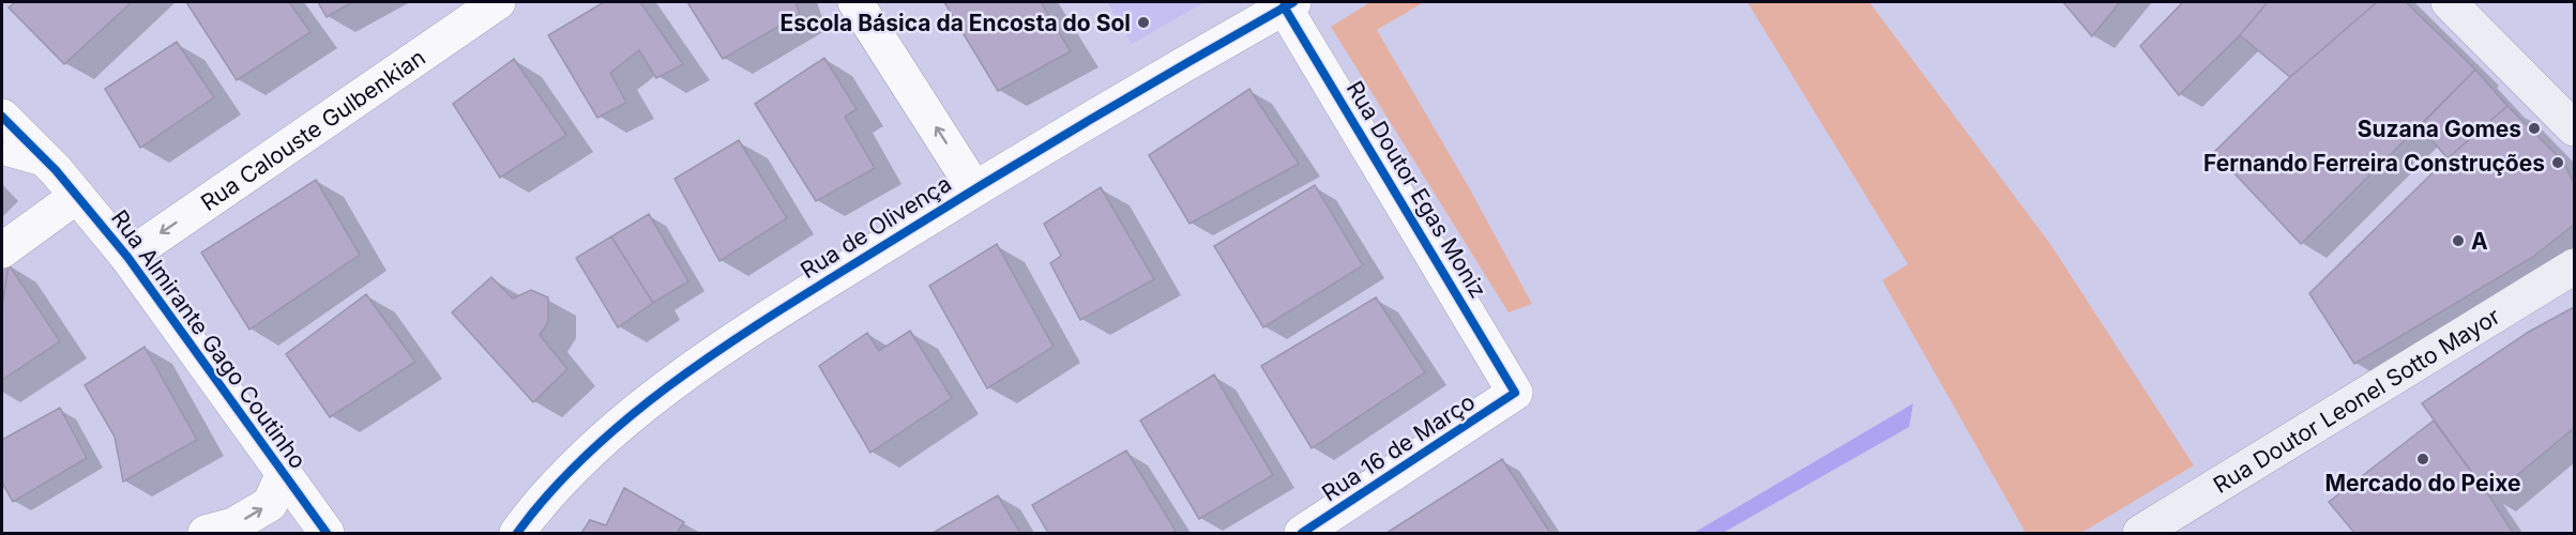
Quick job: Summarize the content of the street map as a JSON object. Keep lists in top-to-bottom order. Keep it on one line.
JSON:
{"streets":{"main road":["Rua Doutor Leonel Sotto Mayor"],"street":["Rua Calouste Gulbenkian","Rua Doutor Egas Moniz","Rua de Olivença","Rua Almirante Gago Coutinho","Rua 16 de Março"]},"crossings":[["Rua Calouste Gulbenkian","Rua Almirante Gago Coutinho"],["Rua Doutor Egas Moniz","Rua de Olivença"],["Rua Doutor Egas Moniz","Rua 16 de Março"]],"one_way":["Rua Calouste Gulbenkian"],"places":["Escola Básica da Encosta do Sol","Suzana Gomes","Fernando Ferreira Construções","A","Mercado do Peixe"]}
